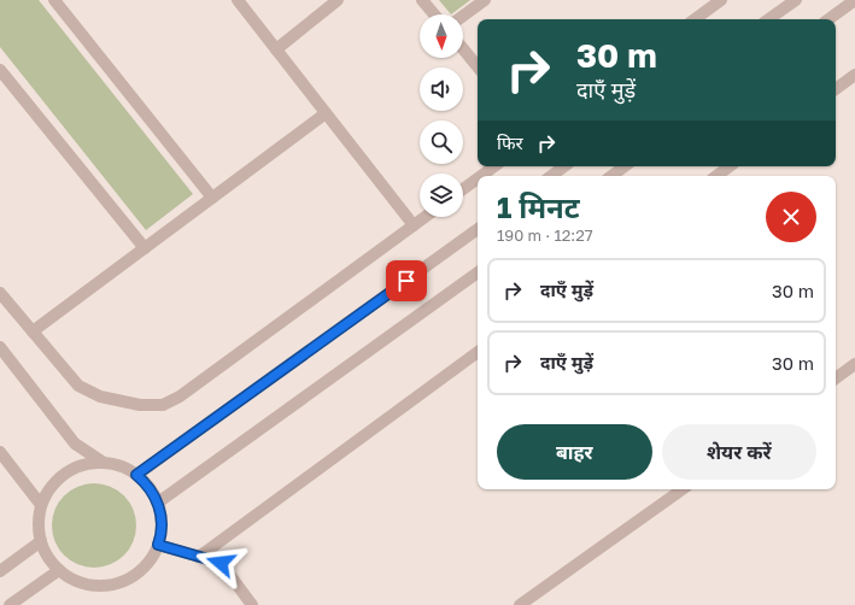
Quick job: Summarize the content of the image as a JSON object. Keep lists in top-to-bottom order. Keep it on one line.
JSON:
{"north":"bottom","page":{"turn":["30 m","दाएँ मुड़ें"],"then":"फिर","heading":["1 मिनट","190 m · 12:27"],"list":[{"name":"दाएँ मुड़ें","value":"30 m"},{"name":"दाएँ मुड़ें","value":"30 m"}],"buttons":["बाहर","शेयर करें"]}}
